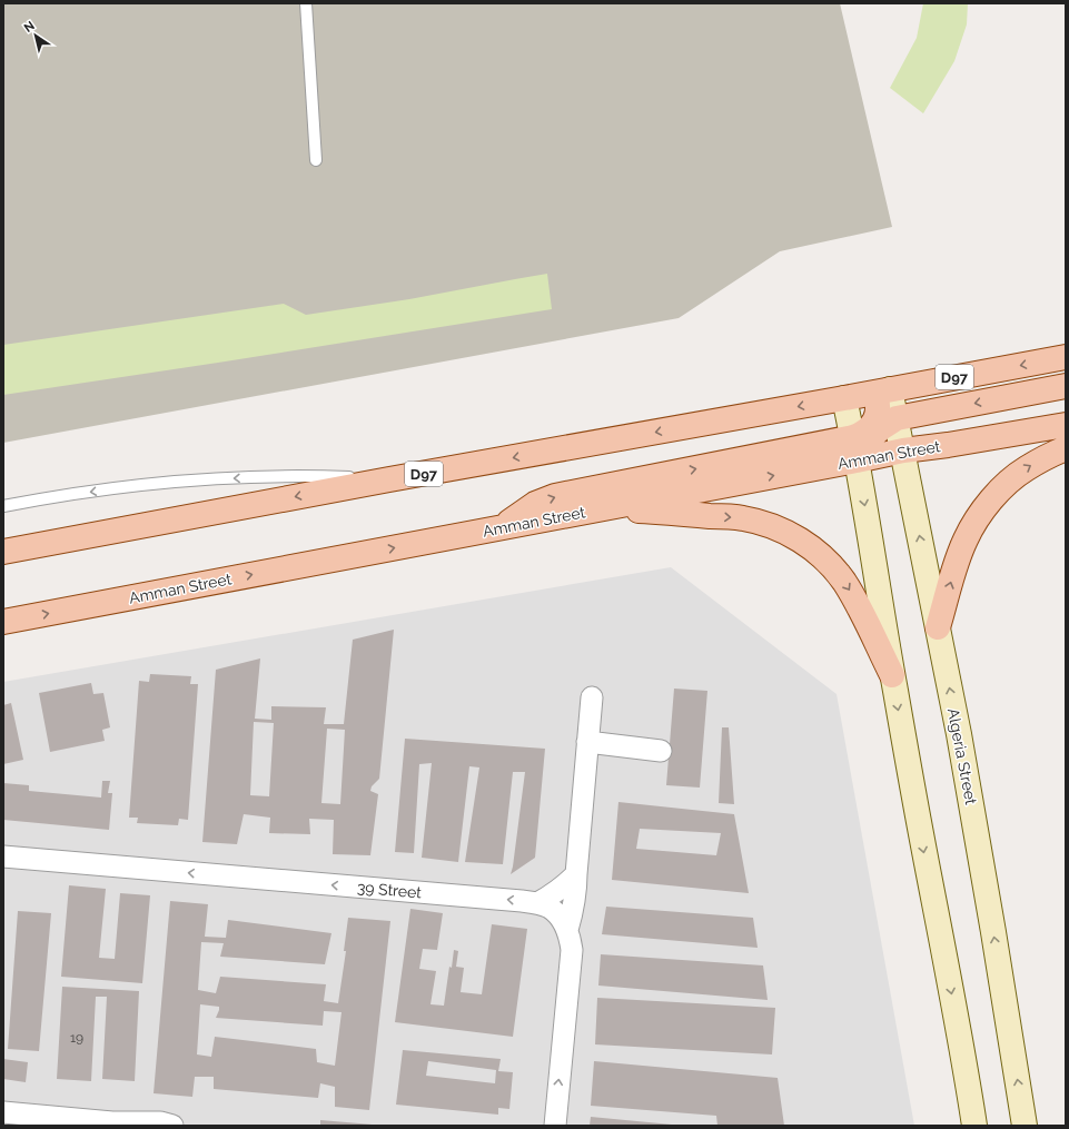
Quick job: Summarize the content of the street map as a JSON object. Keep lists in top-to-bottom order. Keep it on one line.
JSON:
{"streets":{"main road":["D97","Amman Street","Algeria Street"],"street":["39 Street"]},"crossings":[["D97","Algeria Street"],["Amman Street","Algeria Street"]],"house_numbers":["19"],"north":"top left"}
